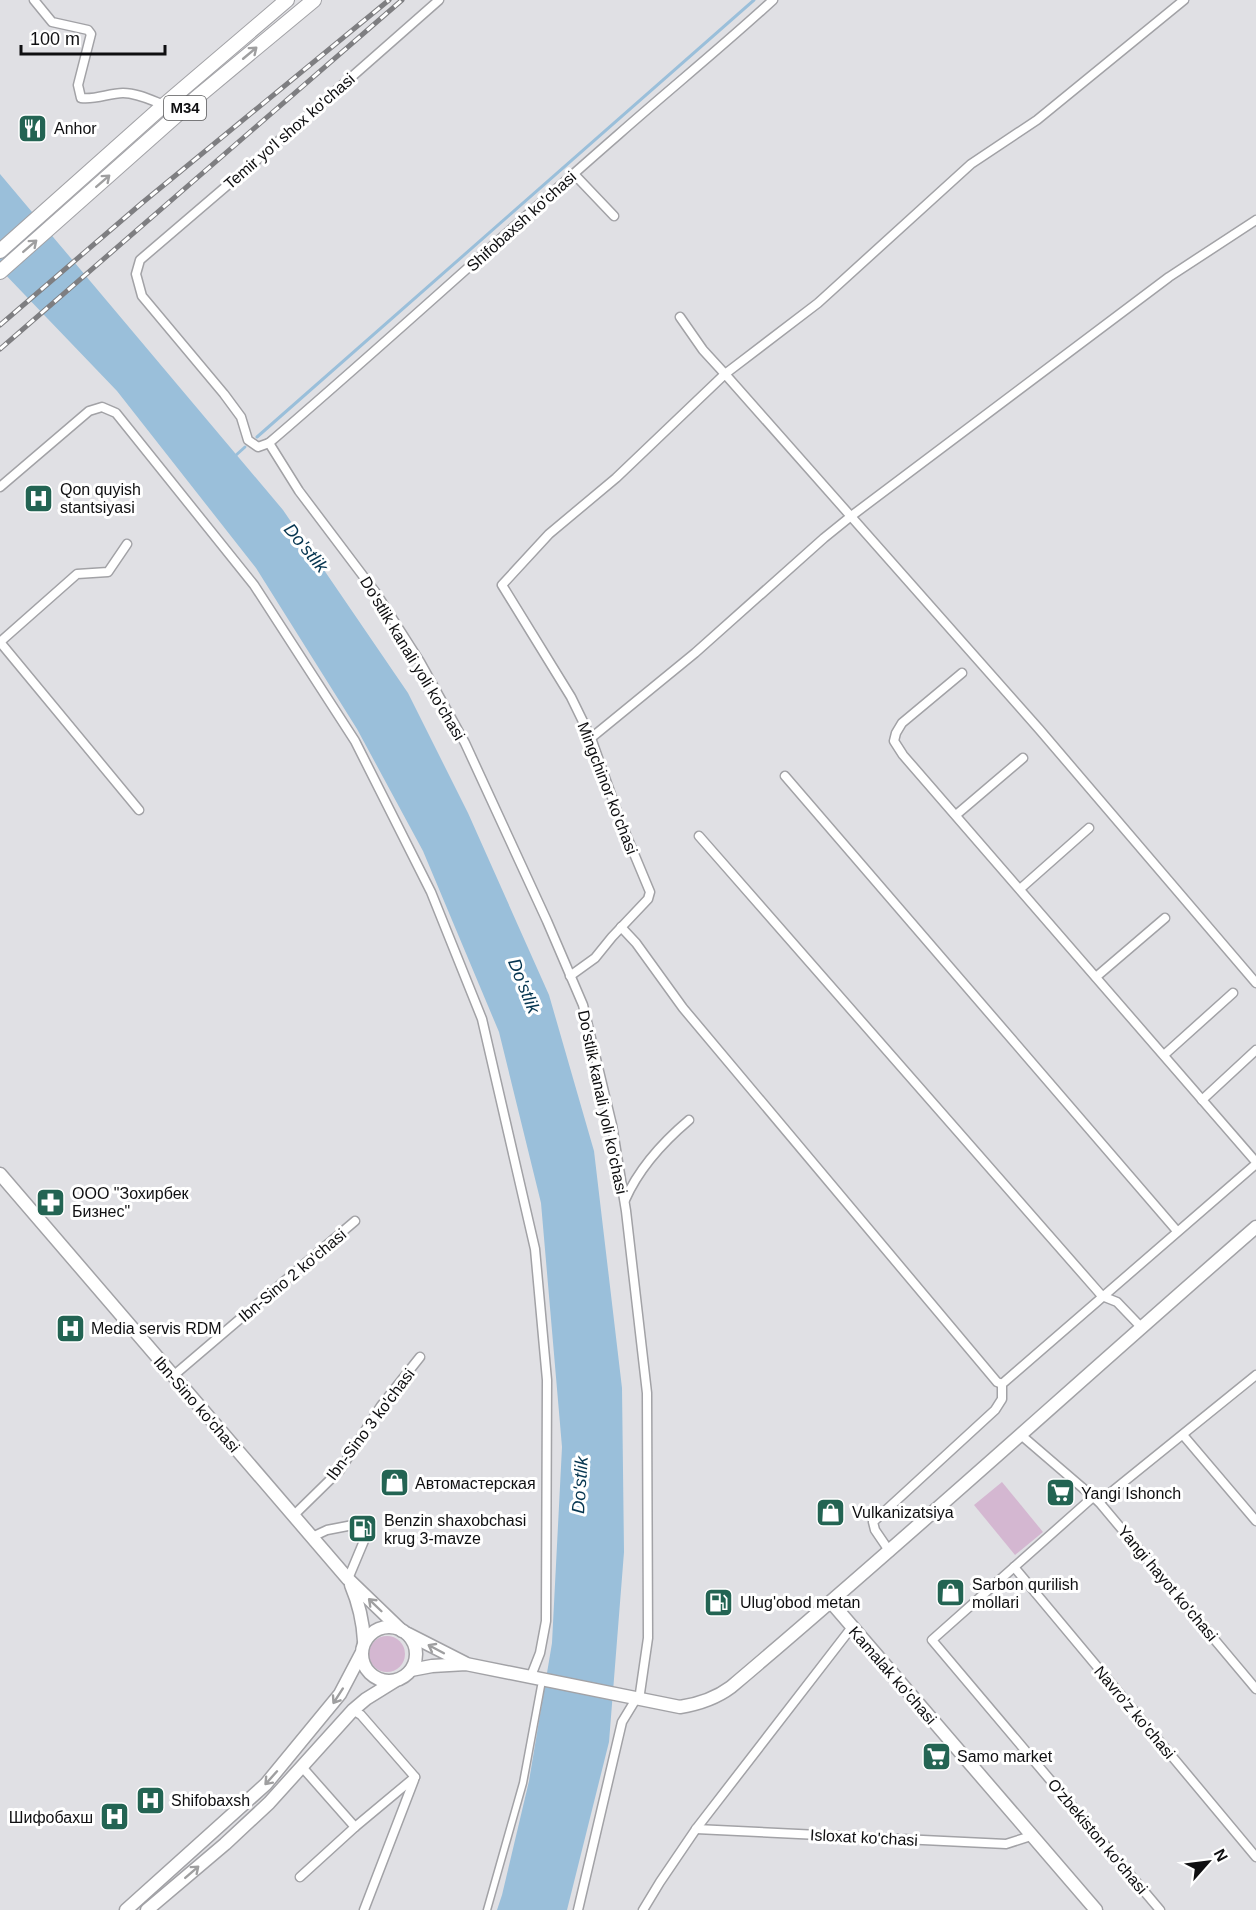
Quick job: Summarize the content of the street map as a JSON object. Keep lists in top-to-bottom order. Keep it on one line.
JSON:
{"streets":{"highway":["M34"],"main road":["Ibn-Sino ko'chasi","Kamalak ko'chasi"],"street":["Temir yo'l shox ko'chasi","Shifobaxsh ko'chasi","Do'stlik kanali yoli ko'chasi","Mingchinor ko'chasi","Ibn-Sino 2 ko'chasi","Ibn-Sino 3 ko'chasi","Yangi hayot ko'chasi","Navro'z ko'chasi","O'zbekiston ko'chasi","Isloxat ko'chasi"]},"crossings":[["Temir yo'l shox ko'chasi","Shifobaxsh ko'chasi"],["Temir yo'l shox ko'chasi","Do'stlik kanali yoli ko'chasi"],["Shifobaxsh ko'chasi","Do'stlik kanali yoli ko'chasi"],["Do'stlik kanali yoli ko'chasi","Mingchinor ko'chasi"],["Ibn-Sino 2 ko'chasi","Ibn-Sino ko'chasi"],["Ibn-Sino ko'chasi","Ibn-Sino 3 ko'chasi"],["Kamalak ko'chasi","Isloxat ko'chasi"],["Navro'z ko'chasi","O'zbekiston ko'chasi"]],"water":["Do'stlik"],"places":{"restaurant":["Anhor"],"hospital":["Qon quyish stantsiyasi","Media servis RDM","Shifobaxsh","Шифобахш"],"pharmacy":["ООО \"Зохирбек Бизнес\""],"shop":["Автомастерская","Vulkanizatsiya","Sarbon qurilish mollari"],"supermarket":["Yangi Ishonch","Samo market"],"fuel station":["Benzin shaxobchasi krug 3-mavze","Ulug'obod metan"]},"scale_bar":"100 m","north":"top right"}
